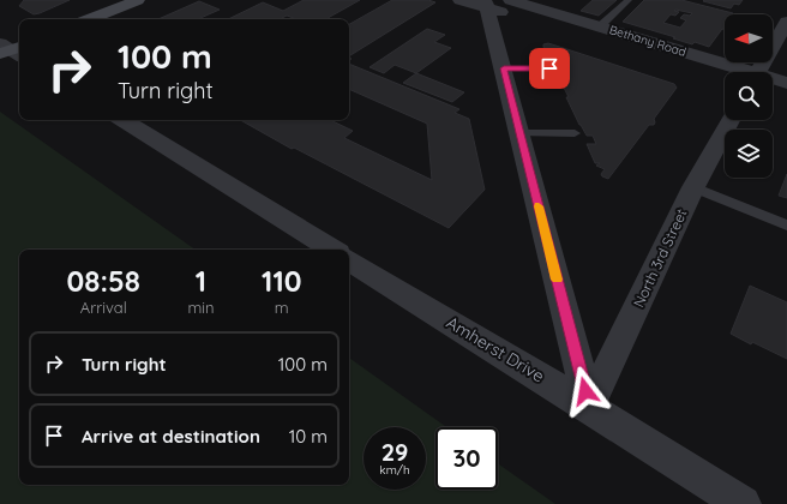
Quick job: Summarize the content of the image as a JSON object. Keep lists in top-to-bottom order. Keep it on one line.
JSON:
{"streets":{"street":["Bethany Road","North 3rd Street","Amherst Drive"]},"crossings":[["North 3rd Street","Amherst Drive"]],"north":"left","page":{"turn":["100 m","Turn right"],"eta":["08:58","Arrival","1","min","110","m"],"list":[{"name":"Turn right","value":"100 m"},{"name":"Arrive at destination","value":"10 m"}],"speed":"29 km/h","limit":"30"}}
